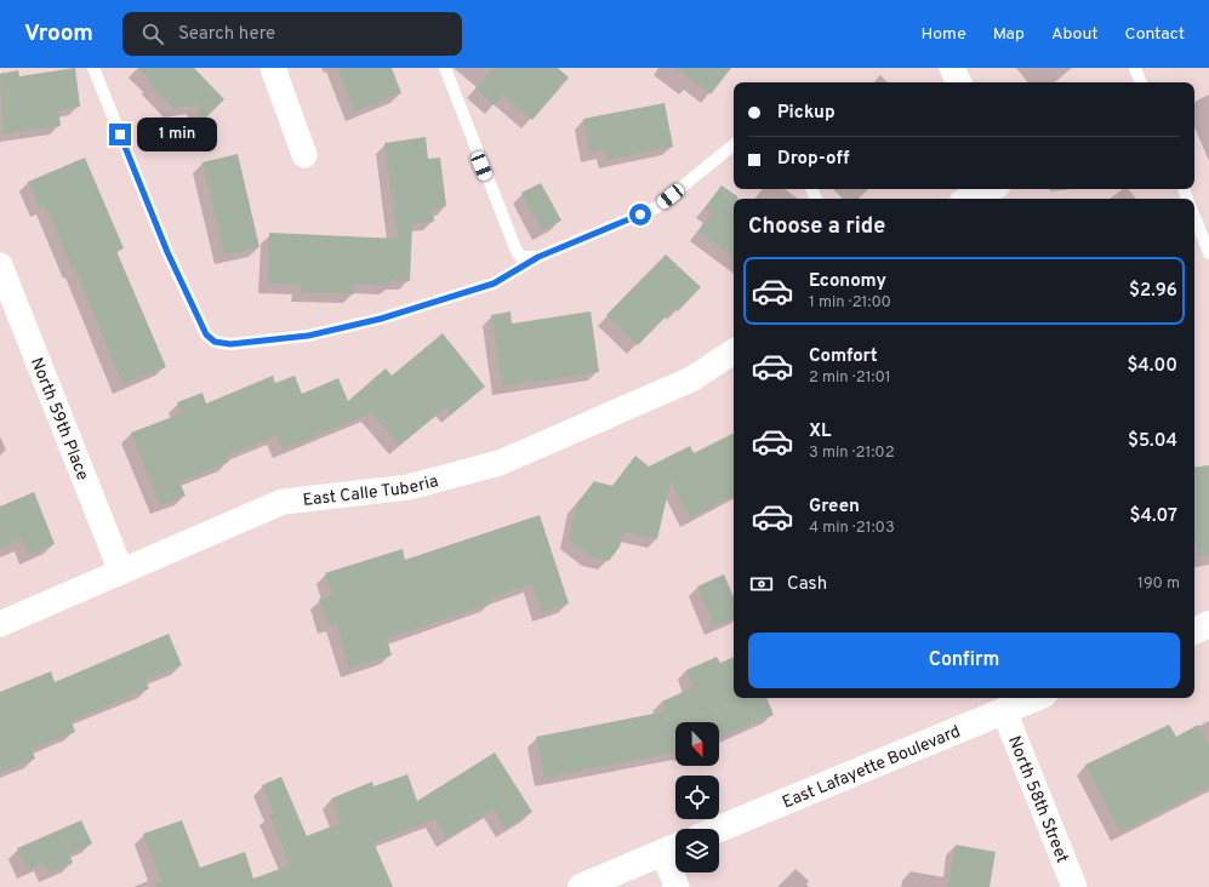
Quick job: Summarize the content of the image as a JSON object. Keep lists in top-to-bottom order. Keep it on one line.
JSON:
{"streets":{"street":["North 59th Place","East Calle Tuberia","East Lafayette Boulevard","North 58th Street"]},"crossings":[["North 59th Place","East Calle Tuberia"],["East Lafayette Boulevard","North 58th Street"]],"north":"bottom","page":{"header":"Vroom","search":"Search here","nav":["Home","Map","About","Contact"],"banner":["Pickup","Drop-off"],"bubble":"1 min","heading":"Choose a ride","list":[{"name":"Economy","note":"1 min · 21:00","value":"$2.96"},{"name":"Comfort","note":"2 min · 21:01","value":"$4.00"},{"name":"XL","note":"3 min · 21:02","value":"$5.04"},{"name":"Green","note":"4 min · 21:03","value":"$4.07"}],"pay":["Cash","190 m"],"buttons":"Confirm"}}
